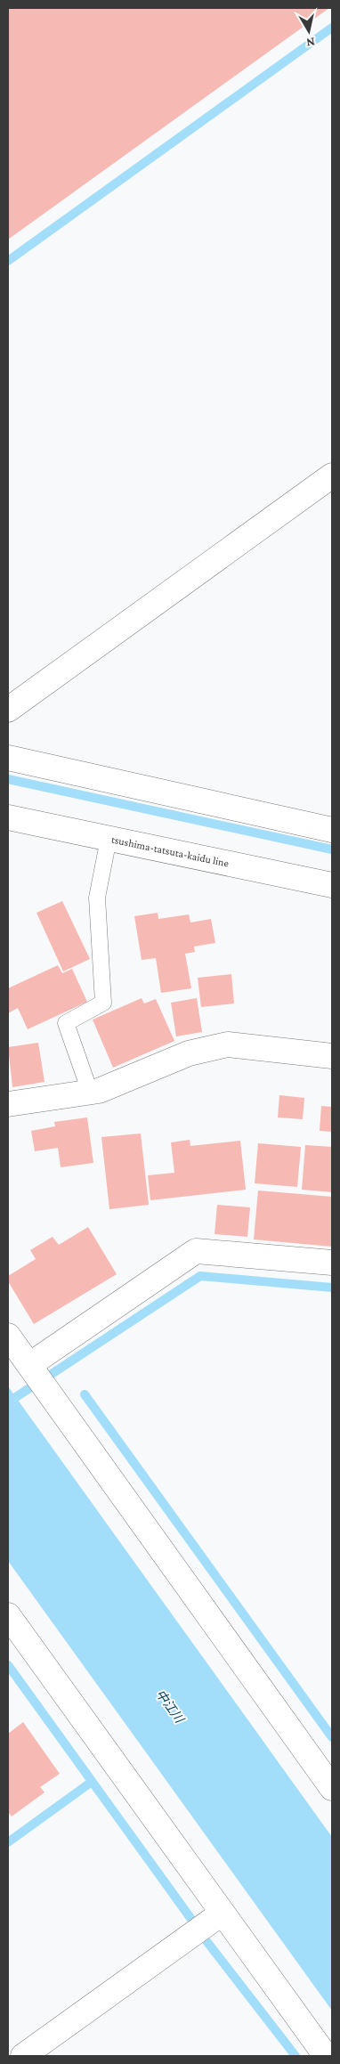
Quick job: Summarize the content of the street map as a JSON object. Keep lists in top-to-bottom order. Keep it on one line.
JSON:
{"streets":{"street":["tsushima-tatsuta-kaidu line"]},"water":["中江川"],"north":"bottom"}
